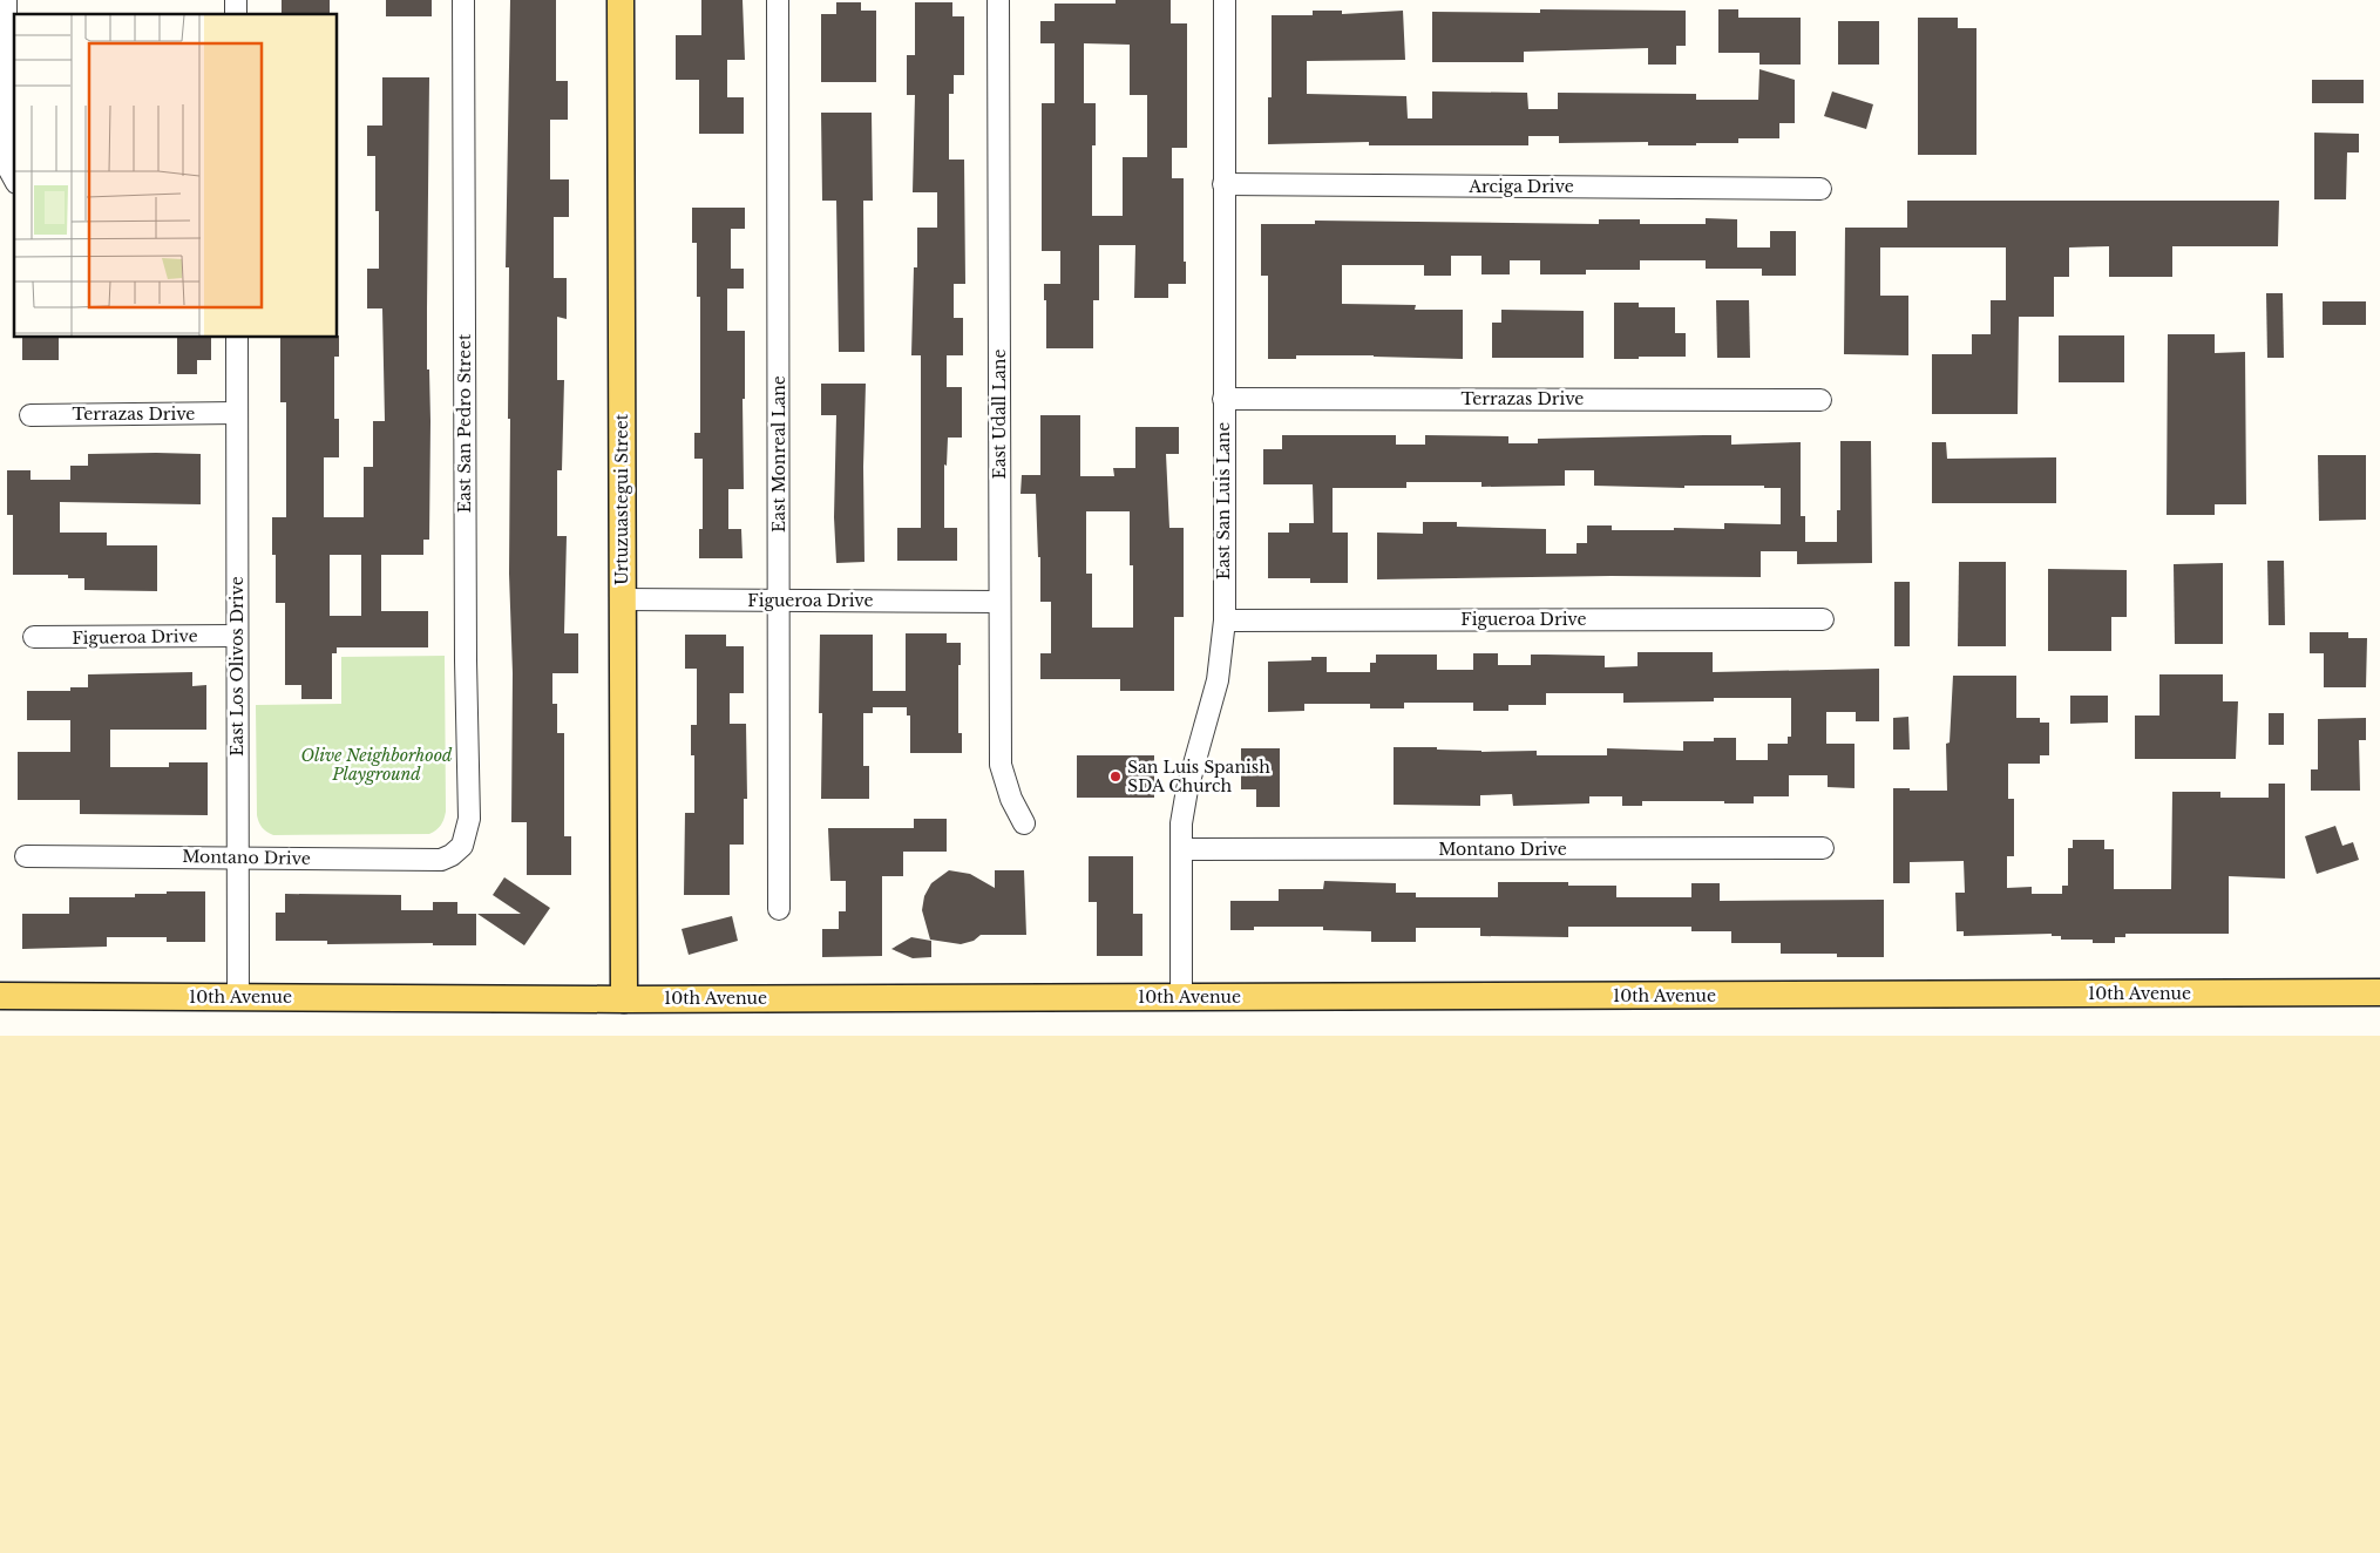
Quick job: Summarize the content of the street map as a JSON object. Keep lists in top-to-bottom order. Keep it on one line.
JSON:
{"streets":{"main road":["Urtuzuastegui Street","10th Avenue"],"street":["Arciga Drive","Terrazas Drive","East Udall Lane","East San Pedro Street","East Monreal Lane","East San Luis Lane","Figueroa Drive","East Los Olivos Drive","Montano Drive"]},"crossings":[["Arciga Drive","East San Luis Lane"],["Terrazas Drive","East San Luis Lane"],["Terrazas Drive","East Los Olivos Drive"],["East Udall Lane","Figueroa Drive"],["East San Pedro Street","Montano Drive"],["East Monreal Lane","Figueroa Drive"],["Urtuzuastegui Street","Figueroa Drive"],["Urtuzuastegui Street","10th Avenue"],["East San Luis Lane","Figueroa Drive"],["East San Luis Lane","Montano Drive"],["East San Luis Lane","10th Avenue"],["Figueroa Drive","East Los Olivos Drive"],["East Los Olivos Drive","Montano Drive"],["East Los Olivos Drive","10th Avenue"]],"parks":["Olive Neighborhood Playground"],"places":["San Luis Spanish SDA Church"]}
